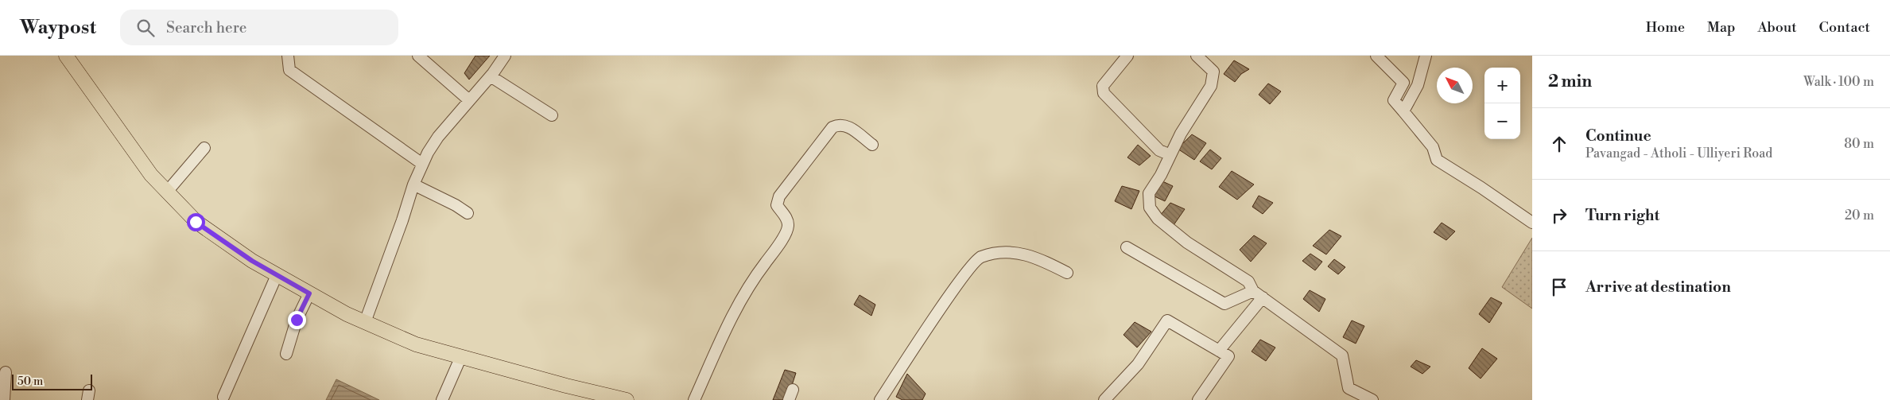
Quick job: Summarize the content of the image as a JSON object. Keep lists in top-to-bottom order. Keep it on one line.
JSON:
{"scale_bar":"50 m","north":"top left","page":{"header":"Waypost","search":"Search here","nav":["Home","Map","About","Contact"],"heading":["2 min","Walk · 100 m"],"map_buttons":["+","−"],"list":[["Continue","Pavangad - Atholi - Ulliyeri Road","80 m"],["Turn right","20 m"],"Arrive at destination"],"scale":"50 m"}}
